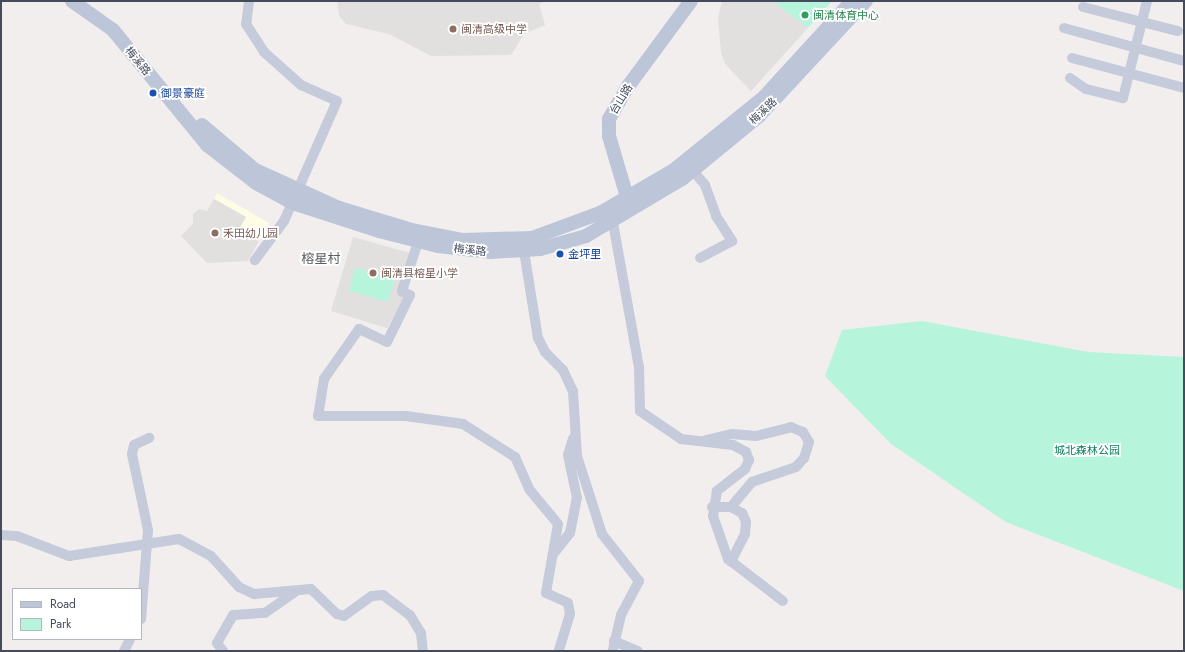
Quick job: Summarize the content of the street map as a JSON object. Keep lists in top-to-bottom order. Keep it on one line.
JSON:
{"streets":{"main road":["梅溪路","台山路"]},"crossings":[["梅溪路","台山路"]],"districts":["榕星村"],"parks":["城北森林公园"],"places":["闽清体育中心","闽清高级中学","御景豪庭","禾田幼儿园","金坪里","闽清县榕星小学"],"legend":["Road","Park"]}
